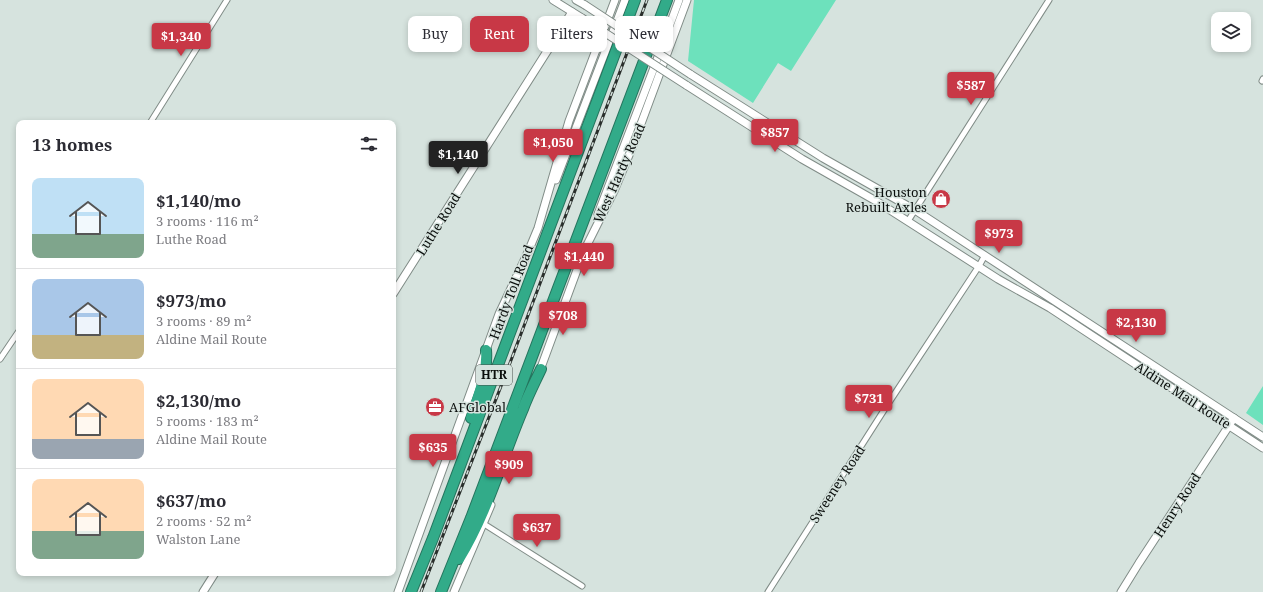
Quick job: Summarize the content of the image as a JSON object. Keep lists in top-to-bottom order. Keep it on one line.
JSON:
{"streets":{"highway":["Hardy Toll Road","HTR"],"main road":["West Hardy Road","Luthe Road","Aldine Mail Route","Henry Road"],"street":["Sweeney Road"]},"crossings":[["Luthe Road","Aldine Mail Route"],["Aldine Mail Route","Sweeney Road"],["Aldine Mail Route","Henry Road"]],"places":{"shop":["Houston Rebuilt Axles"],"office":["AFGlobal"]},"page":{"chip":["Buy","Rent","Filters","New"],"price":["$1,340","$587","$857","$1,050","$1,140","$973","$1,440","$708","$2,130","$731","$635","$909","$637"],"heading":"13 homes","list":[{"name":"$1,140/mo","note":"3 rooms · 116 m² · Luthe Road"},{"name":"$973/mo","note":"3 rooms · 89 m² · Aldine Mail Route"},{"name":"$2,130/mo","note":"5 rooms · 183 m² · Aldine Mail Route"},{"name":"$637/mo","note":"2 rooms · 52 m² · Walston Lane"}]}}
